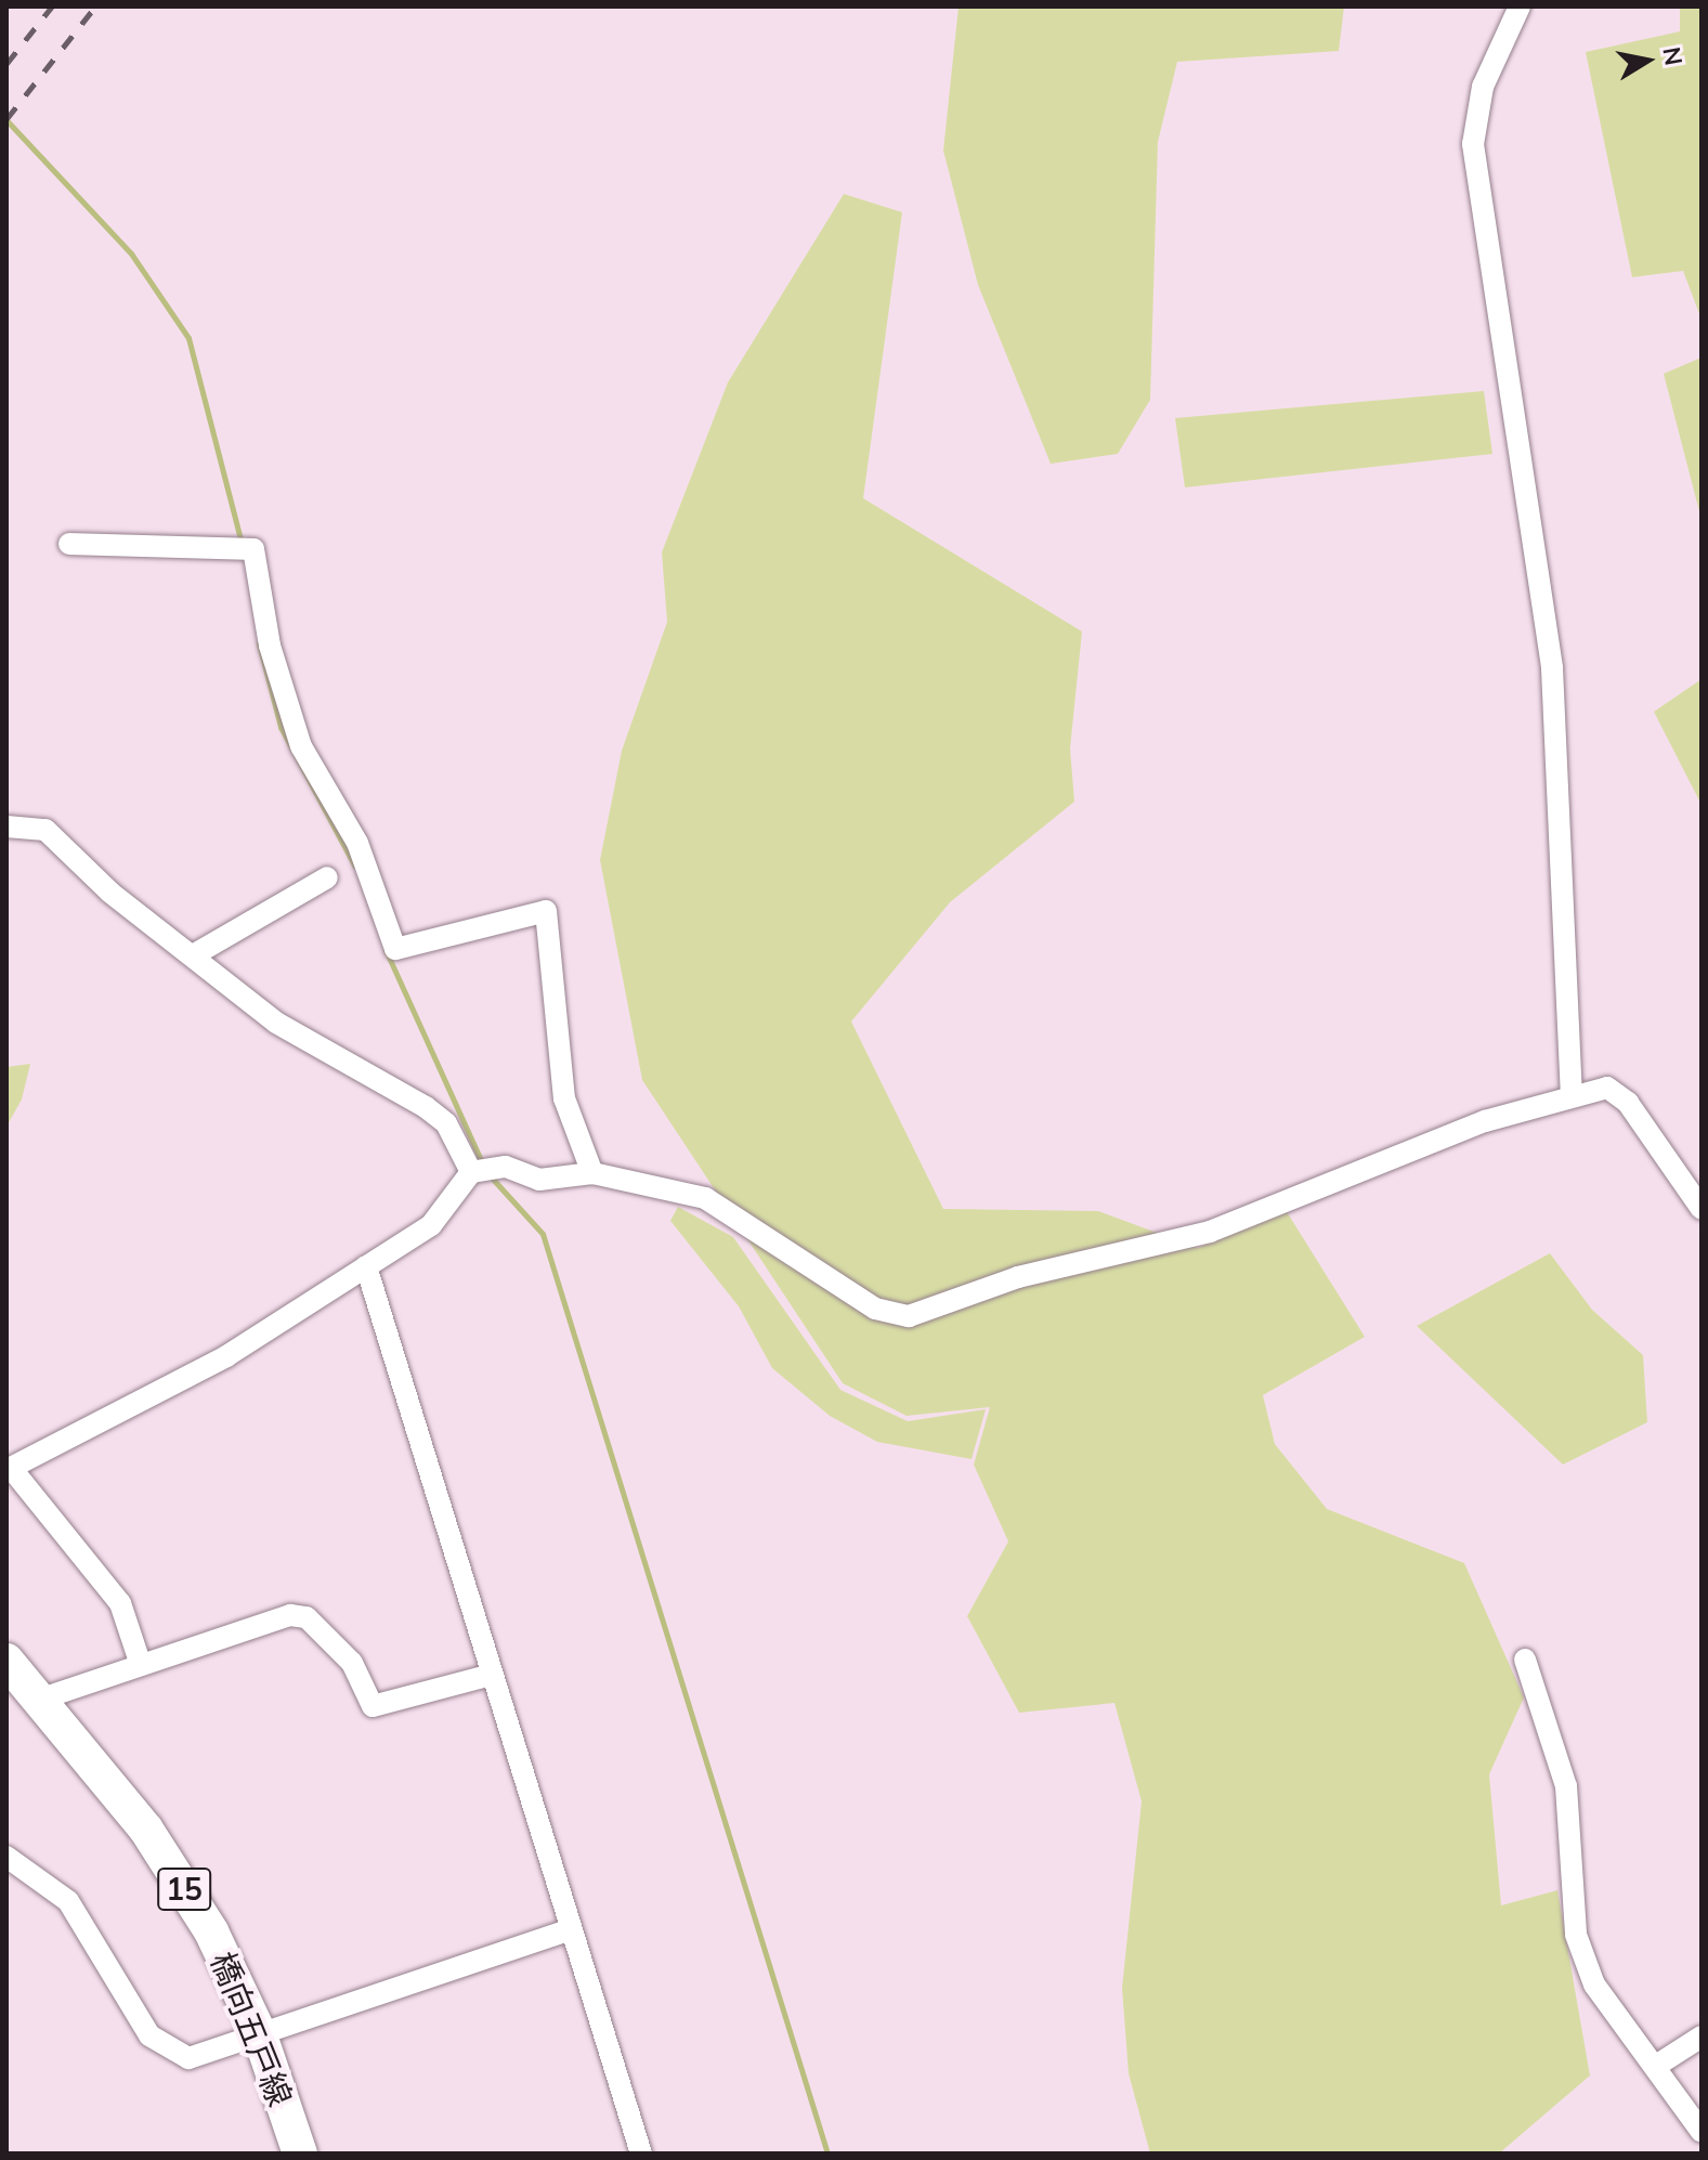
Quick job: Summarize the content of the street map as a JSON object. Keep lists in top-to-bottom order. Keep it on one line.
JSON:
{"streets":{"main road":["15","橋向五戸線"]},"north":"right"}
